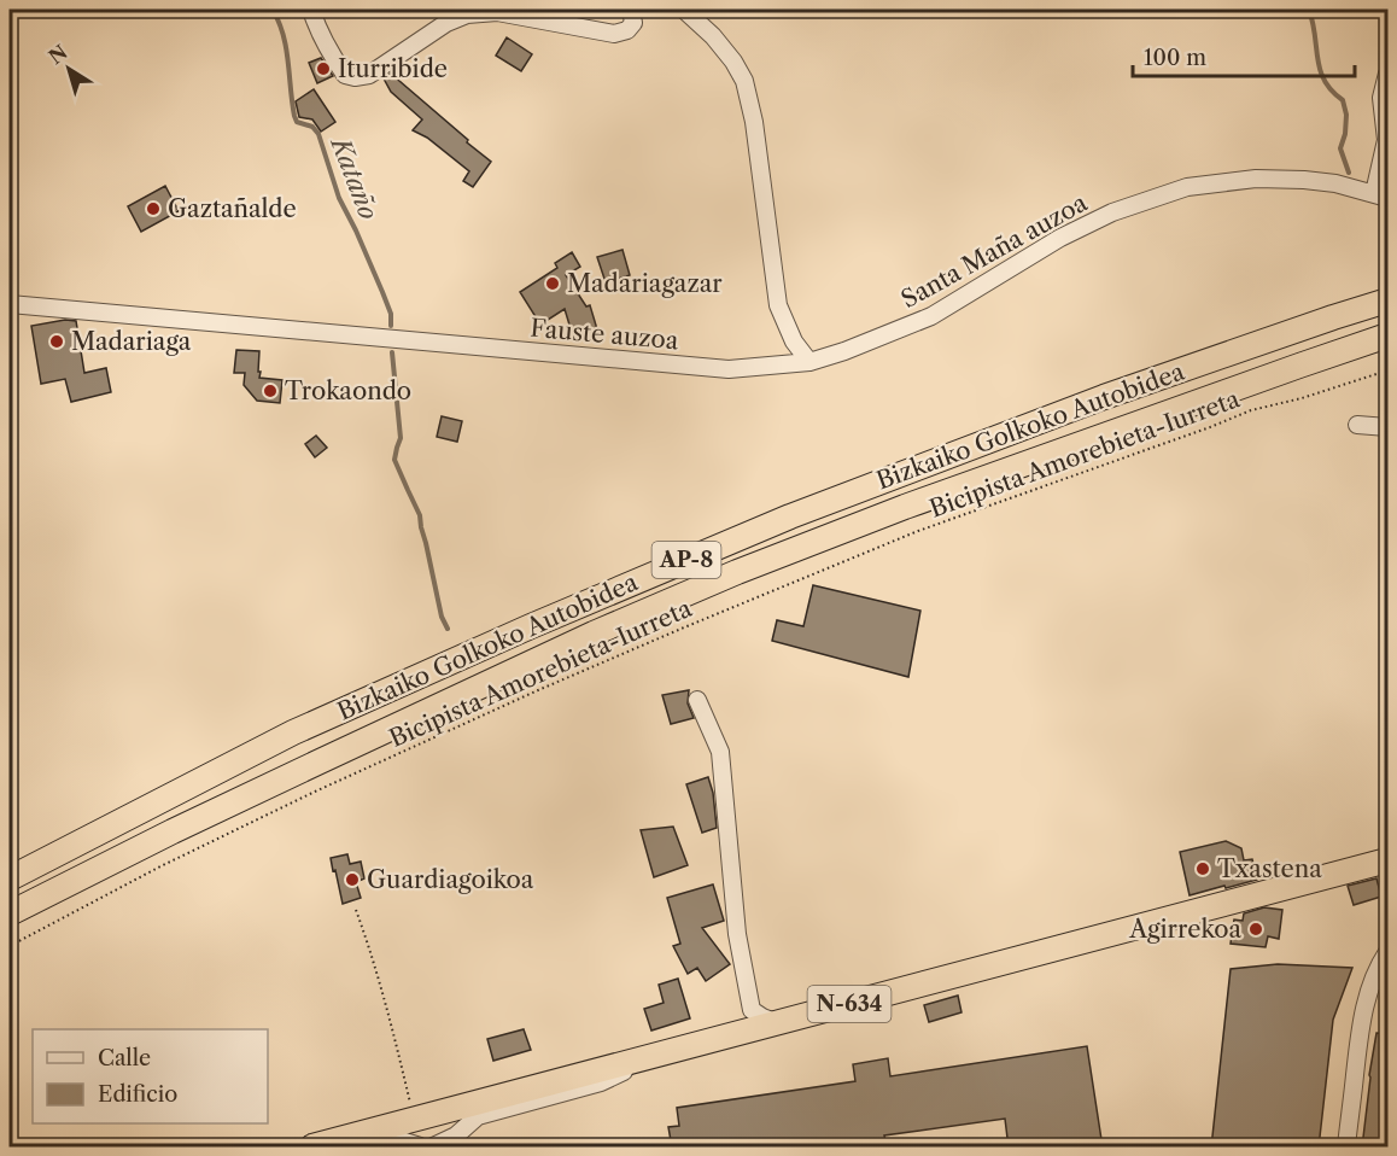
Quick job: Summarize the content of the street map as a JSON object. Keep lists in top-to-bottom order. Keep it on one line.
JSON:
{"streets":{"highway":["Bizkaiko Golkoko Autobidea","AP-8","N-634"],"street":["Santa Maña auzoa","Fauste auzoa"],"path":["Bicipista Amorebieta-Iurreta"]},"crossings":[["Santa Maña auzoa","Fauste auzoa"]],"water":["Kataño"],"places":["Iturribide","Gaztañalde","Madariagazar","Madariaga","Trokaondo","Txastena","Guardiagoikoa","Agirrekoa"],"legend":["Calle","Edificio"],"scale_bar":"100 m","north":"top left"}
